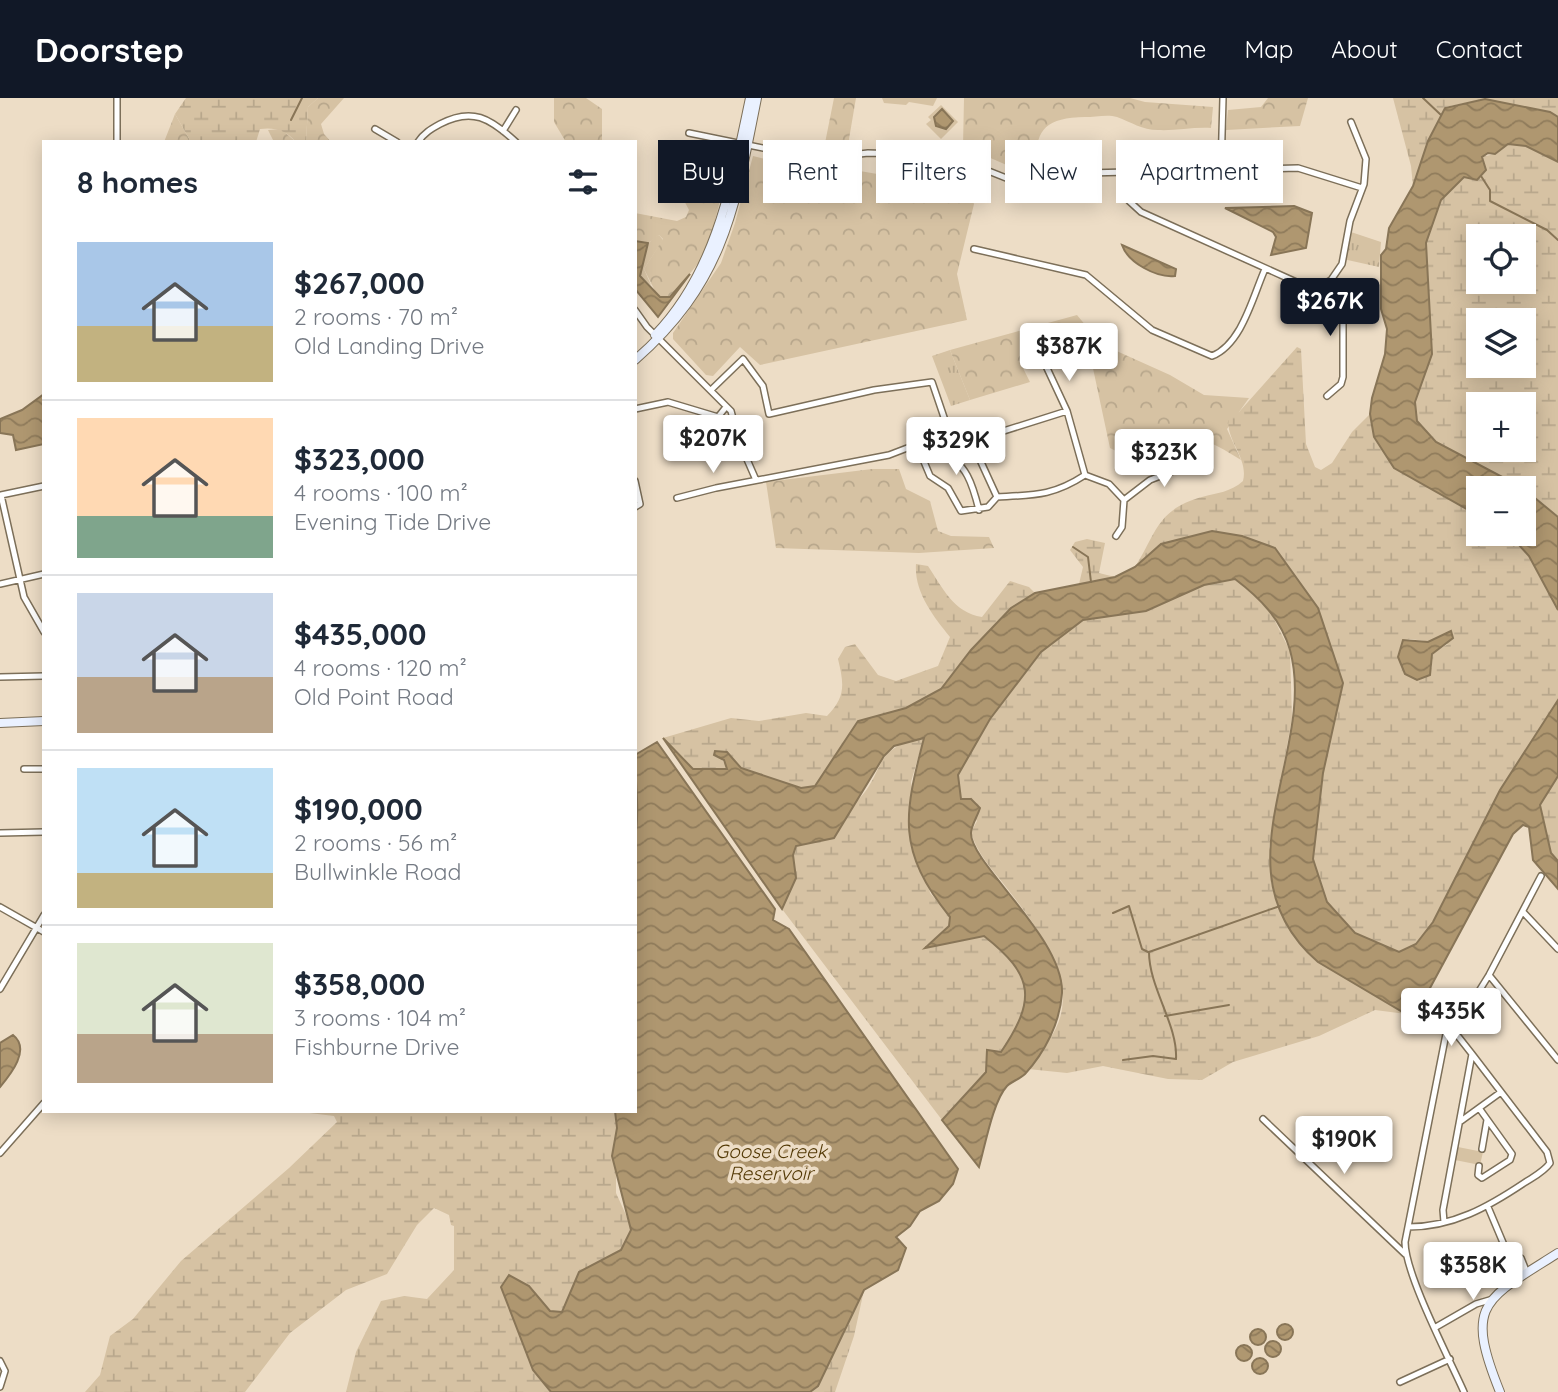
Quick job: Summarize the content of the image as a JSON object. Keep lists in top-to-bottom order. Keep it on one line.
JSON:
{"water":["Goose Creek Reservoir"],"page":{"header":"Doorstep","nav":["Home","Map","About","Contact"],"chip":["Buy","Rent","Filters","New","Apartment"],"heading":"8 homes","map_buttons":["+","−"],"list":[{"name":"$267,000","note":"2 rooms · 70 m² · Old Landing Drive"},{"name":"$323,000","note":"4 rooms · 100 m² · Evening Tide Drive"},{"name":"$435,000","note":"4 rooms · 120 m² · Old Point Road"},{"name":"$190,000","note":"2 rooms · 56 m² · Bullwinkle Road"},{"name":"$358,000","note":"3 rooms · 104 m² · Fishburne Drive"}],"price":["$267K","$387K","$207K","$329K","$323K","$435K","$190K","$358K"]}}
